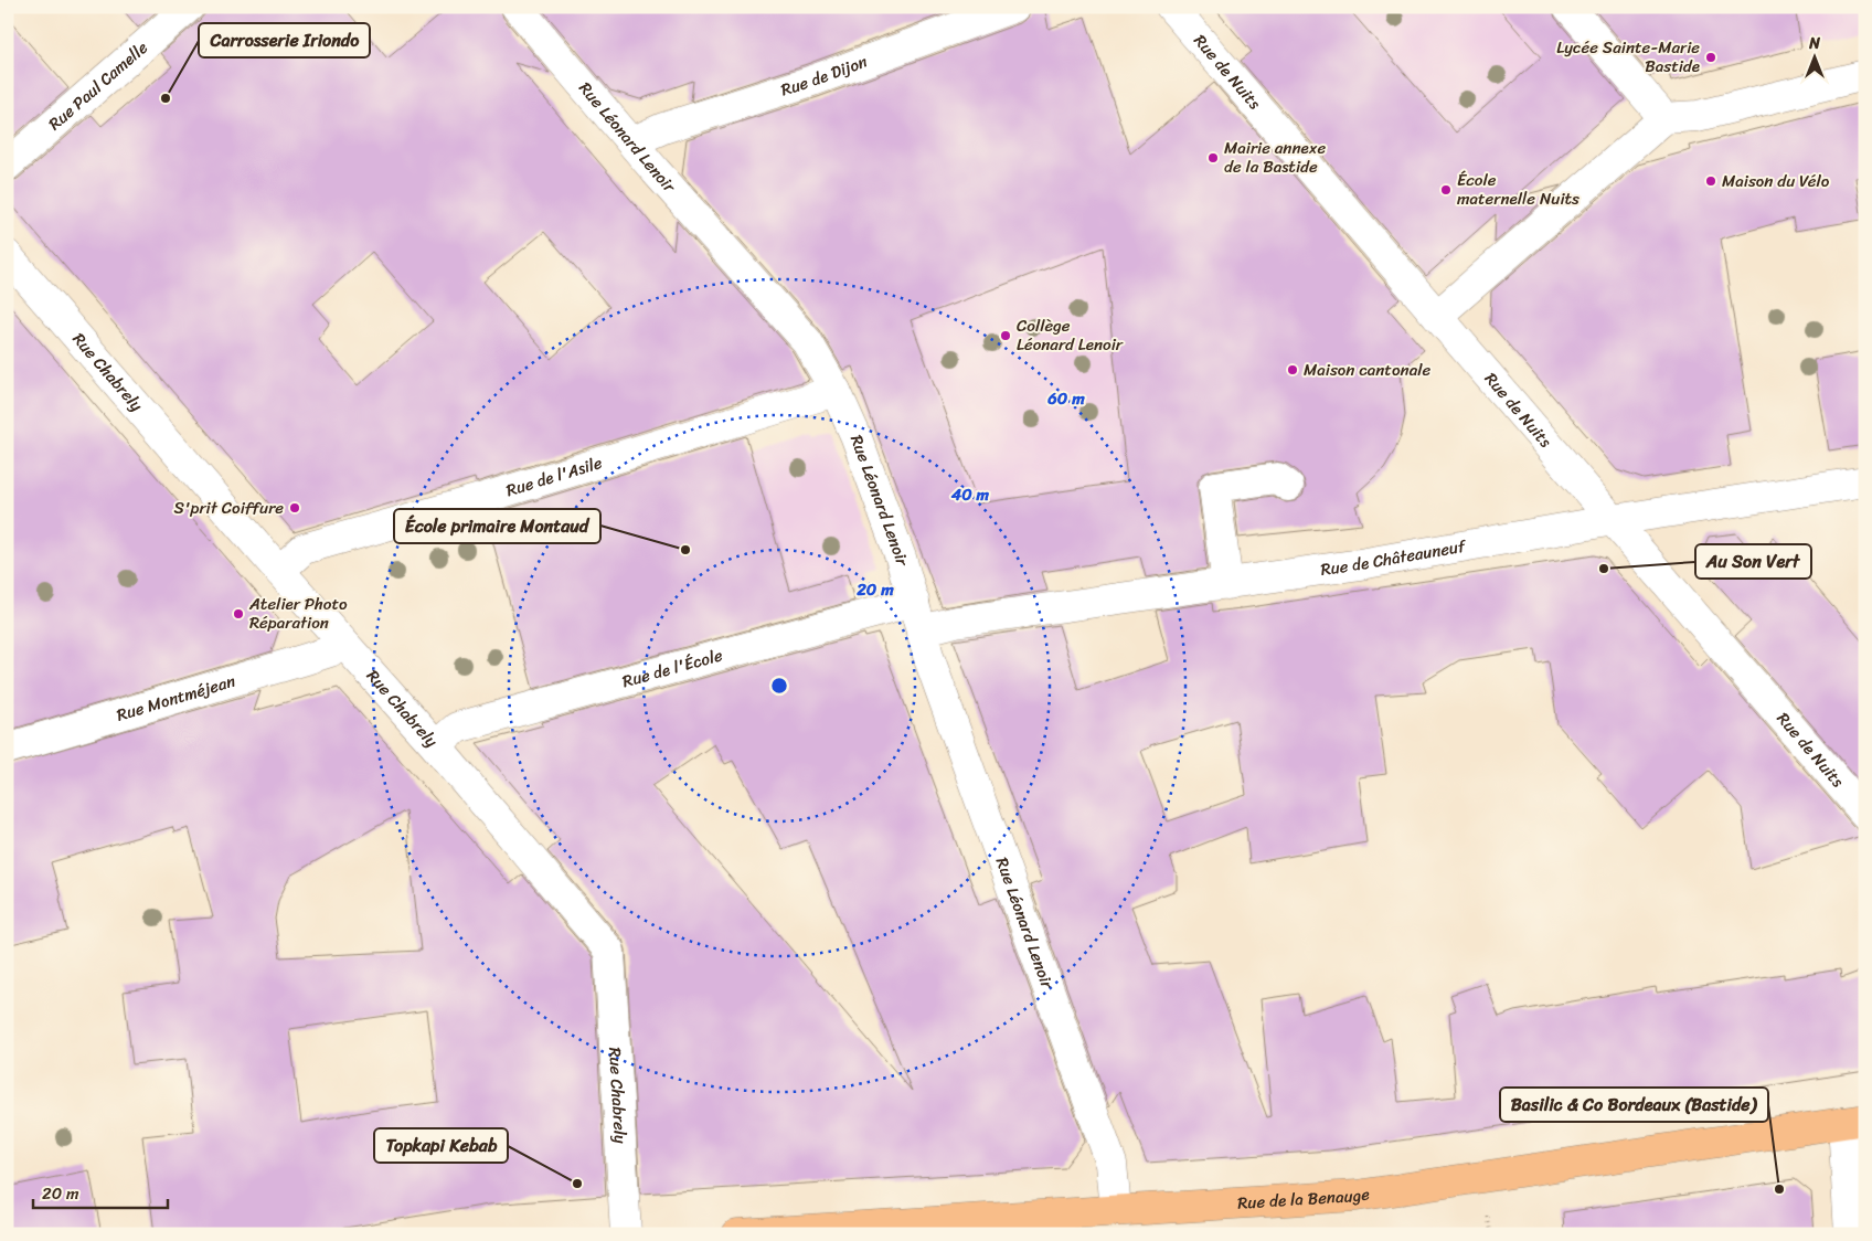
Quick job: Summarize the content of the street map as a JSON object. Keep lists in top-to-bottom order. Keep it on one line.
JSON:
{"streets":{"main road":["Rue de la Benauge"],"street":["Rue de Nuits","Rue de Dijon","Rue Paul Camelle","Rue Léonard Lenoir","Rue Chabrely","Rue de l'Asile","Rue de Châteauneuf","Rue de l'École","Rue Montméjean"]},"crossings":[["Rue de Nuits","Rue de Châteauneuf"],["Rue de Dijon","Rue Léonard Lenoir"],["Rue Léonard Lenoir","Rue de l'Asile"],["Rue Léonard Lenoir","Rue de Châteauneuf"],["Rue Léonard Lenoir","Rue de l'École"],["Rue Léonard Lenoir","Rue de la Benauge"],["Rue Chabrely","Rue de l'Asile"],["Rue Chabrely","Rue de l'École"],["Rue Chabrely","Rue Montméjean"]],"places":["Lycée Sainte-Marie Bastide","Carrosserie Iriondo","Mairie annexe de la Bastide","Maison du Vélo","École maternelle Nuits","Collège Léonard Lenoir","Maison cantonale","S'prit Coiffure","École primaire Montaud","Au Son Vert","Atelier Photo Réparation","Topkapi Kebab","Basilic & Co Bordeaux (Bastide)"],"scale_bar":"20 m","north":"top","rings":["60 m","40 m","20 m"]}
